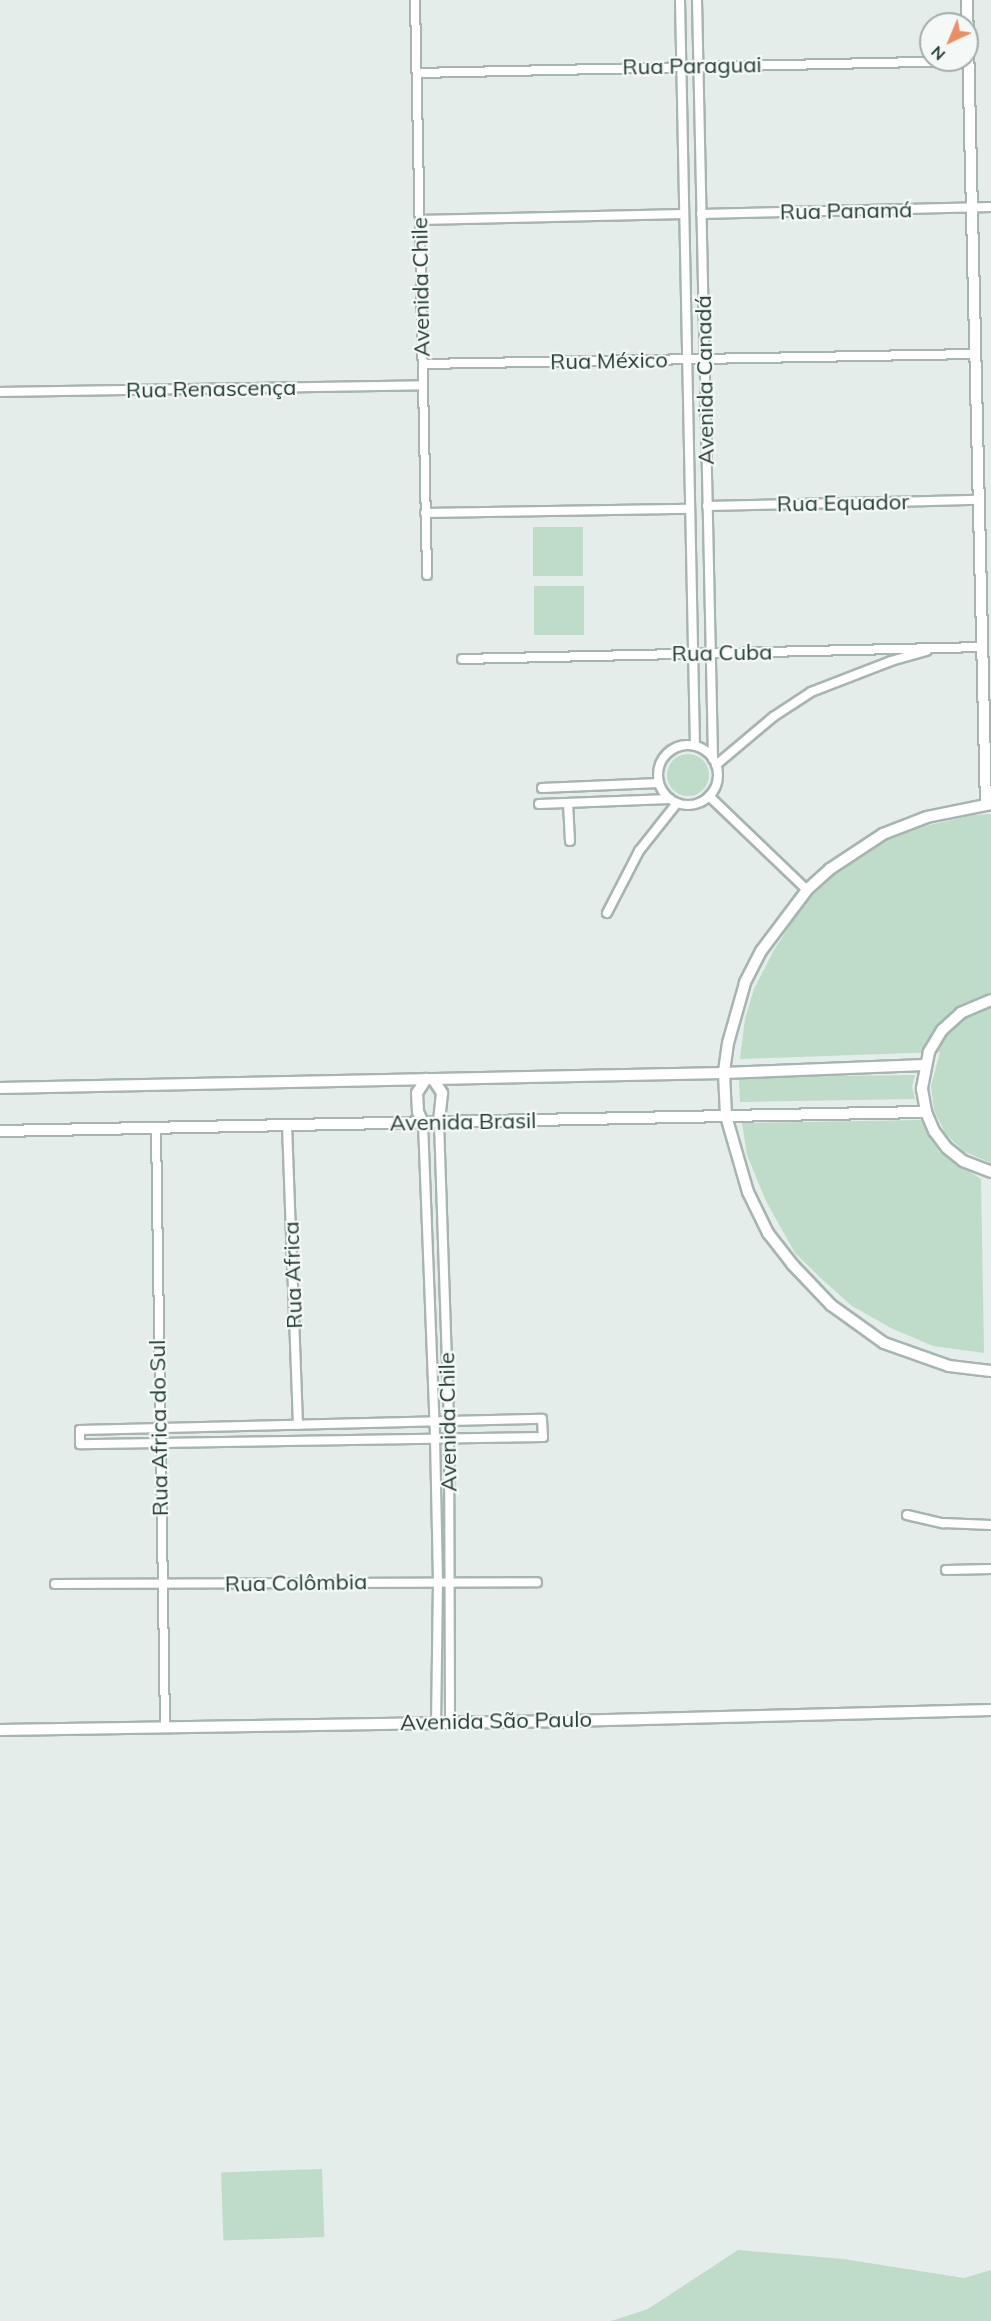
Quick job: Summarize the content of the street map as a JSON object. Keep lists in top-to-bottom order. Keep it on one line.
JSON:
{"streets":{"main road":["Avenida Brasil","Avenida São Paulo"],"street":["Rua Paraguai","Rua Panamá","Avenida Chile","Rua México","Avenida Canadá","Rua Renascença","Rua Equador","Rua Cuba","Rua Africa","Rua Africa do Sul","Rua Colômbia"]},"crossings":[["Rua Paraguai","Avenida Chile"],["Rua Paraguai","Avenida Canadá"],["Rua Panamá","Avenida Canadá"],["Avenida Chile","Rua México"],["Avenida Chile","Rua Renascença"],["Avenida Chile","Avenida Brasil"],["Avenida Chile","Rua Colômbia"],["Avenida Chile","Avenida São Paulo"],["Rua México","Avenida Canadá"],["Avenida Canadá","Rua Equador"],["Avenida Canadá","Rua Cuba"],["Avenida Brasil","Rua Africa"],["Avenida Brasil","Rua Africa do Sul"],["Rua Africa do Sul","Rua Colômbia"],["Rua Africa do Sul","Avenida São Paulo"]],"north":"bottom left"}
